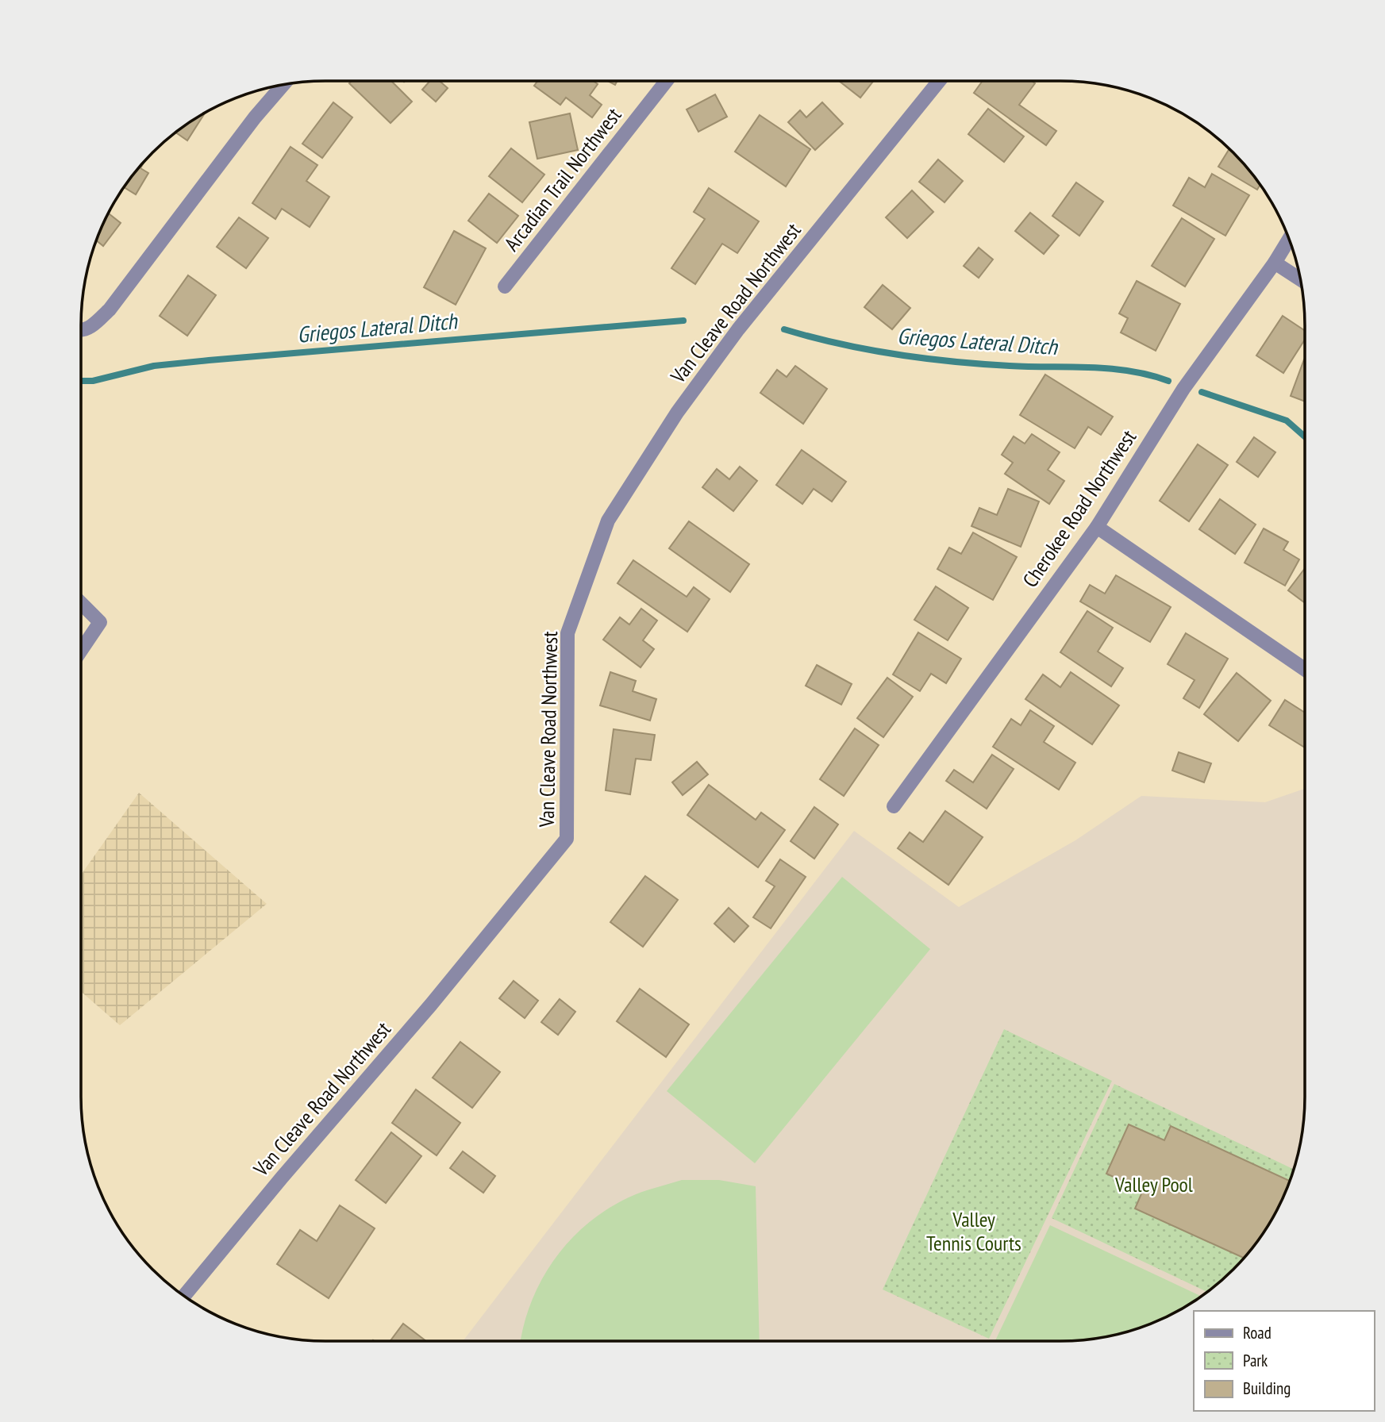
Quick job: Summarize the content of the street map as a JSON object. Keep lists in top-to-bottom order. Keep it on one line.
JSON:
{"streets":{"street":["Arcadian Trail Northwest","Van Cleave Road Northwest","Cherokee Road Northwest"]},"water":["Griegos Lateral Ditch"],"parks":["Valley Pool","Valley Tennis Courts"],"legend":["Road","Park","Building"]}
